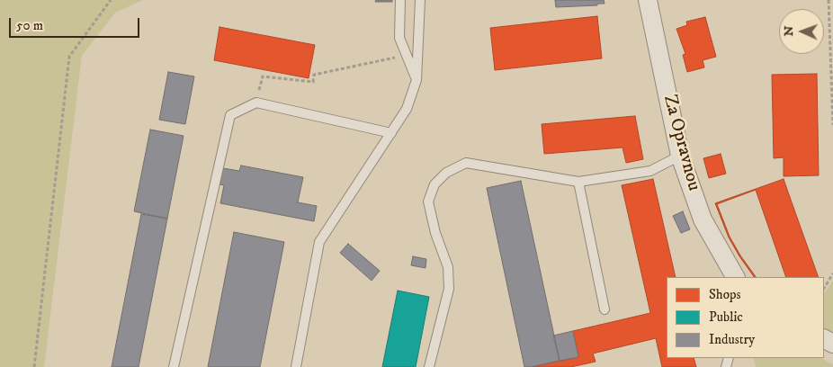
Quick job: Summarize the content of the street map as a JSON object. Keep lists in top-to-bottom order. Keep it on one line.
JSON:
{"streets":{"street":["Za Opravnou"]},"legend":["Shops","Public","Industry"],"scale_bar":"50 m","north":"left"}
